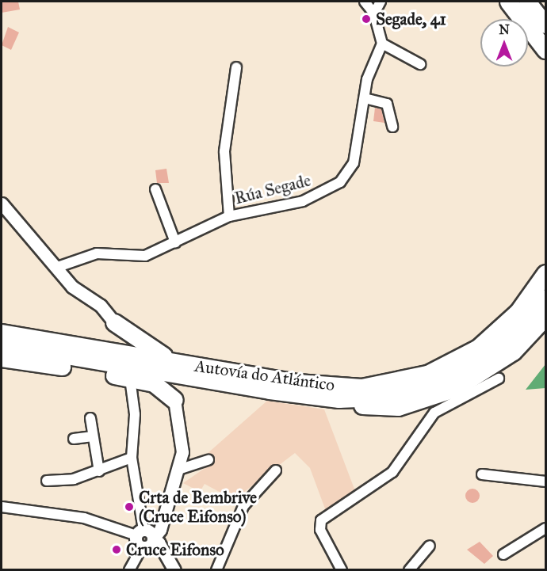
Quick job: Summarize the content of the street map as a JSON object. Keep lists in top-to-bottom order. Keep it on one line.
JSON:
{"streets":{"highway":["Autovía do Atlántico"],"street":["Rúa Segade"]},"places":["Segade, 41","Crta de Bembrive (Cruce Eifonso)","Cruce Eifonso"],"north":"top"}
